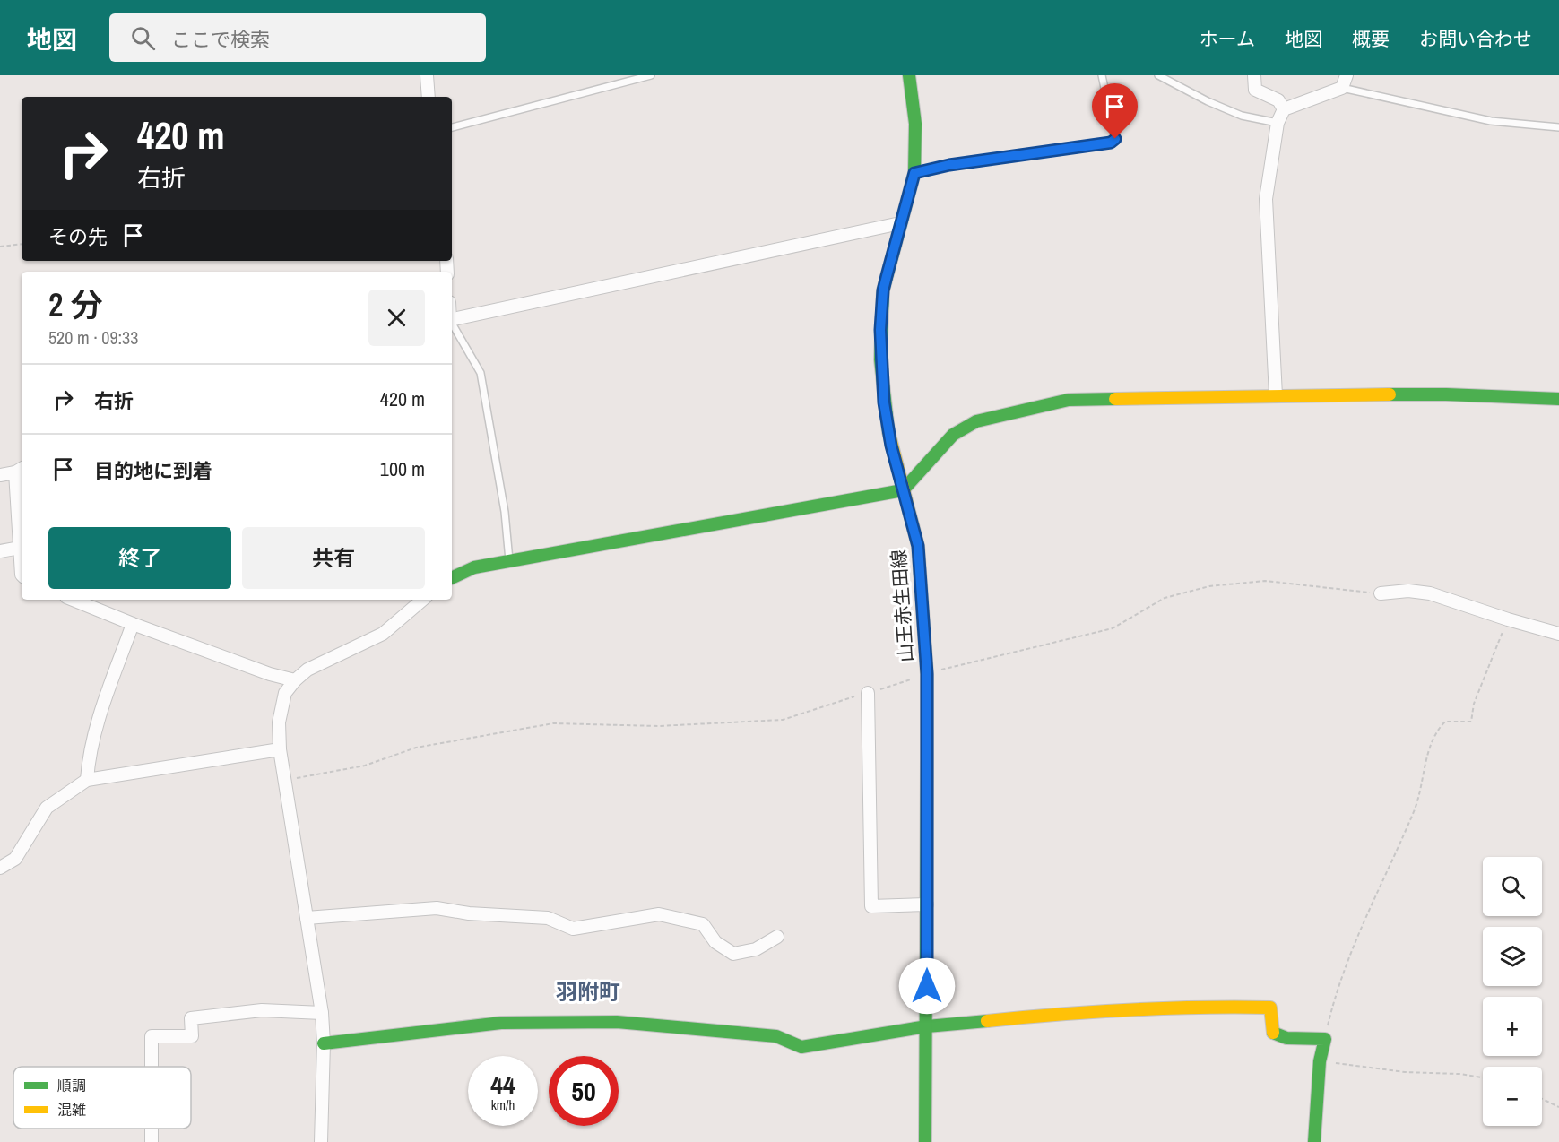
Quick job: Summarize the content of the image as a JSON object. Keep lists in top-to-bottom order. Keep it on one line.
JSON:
{"streets":{"street":["山王赤生田線"]},"districts":["羽附町"],"legend":["順調","混雑"],"page":{"header":"地図","search":"ここで検索","nav":["ホーム","地図","概要","お問い合わせ"],"turn":["420 m","右折"],"then":"その先","heading":["2 分","520 m · 09:33"],"list":[{"name":"右折","value":"420 m"},{"name":"目的地に到着","value":"100 m"}],"buttons":["終了","共有"],"map_buttons":["+","−"],"speed":"44 km/h","limit":"50"}}
